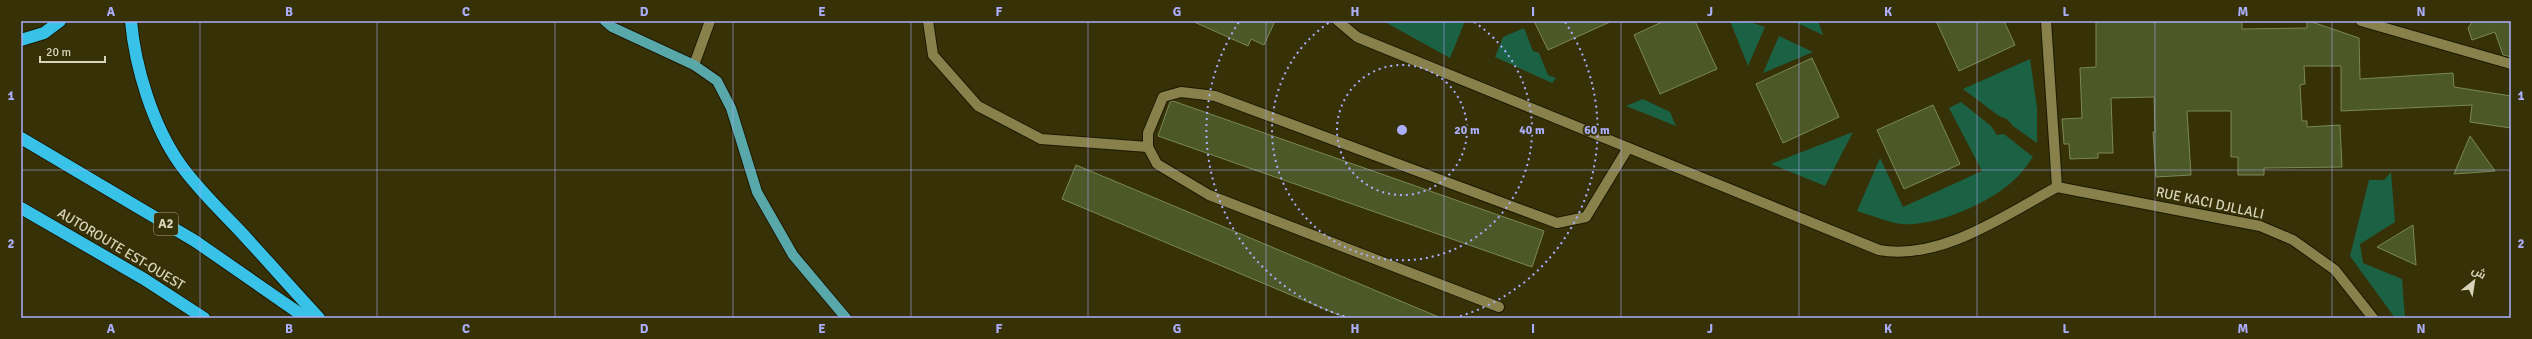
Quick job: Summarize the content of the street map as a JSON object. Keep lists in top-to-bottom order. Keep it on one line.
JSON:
{"streets":{"highway":["A2","AUTOROUTE EST-OUEST"],"street":["RUE KACI DJLLALI"]},"scale_bar":"20 m","north":"top right","grid":{"columns":["A","B","C","D","E","F","G","H","I","J","K","L","M","N"],"rows":["1","2"]},"rings":["20 m","40 m","60 m"]}
